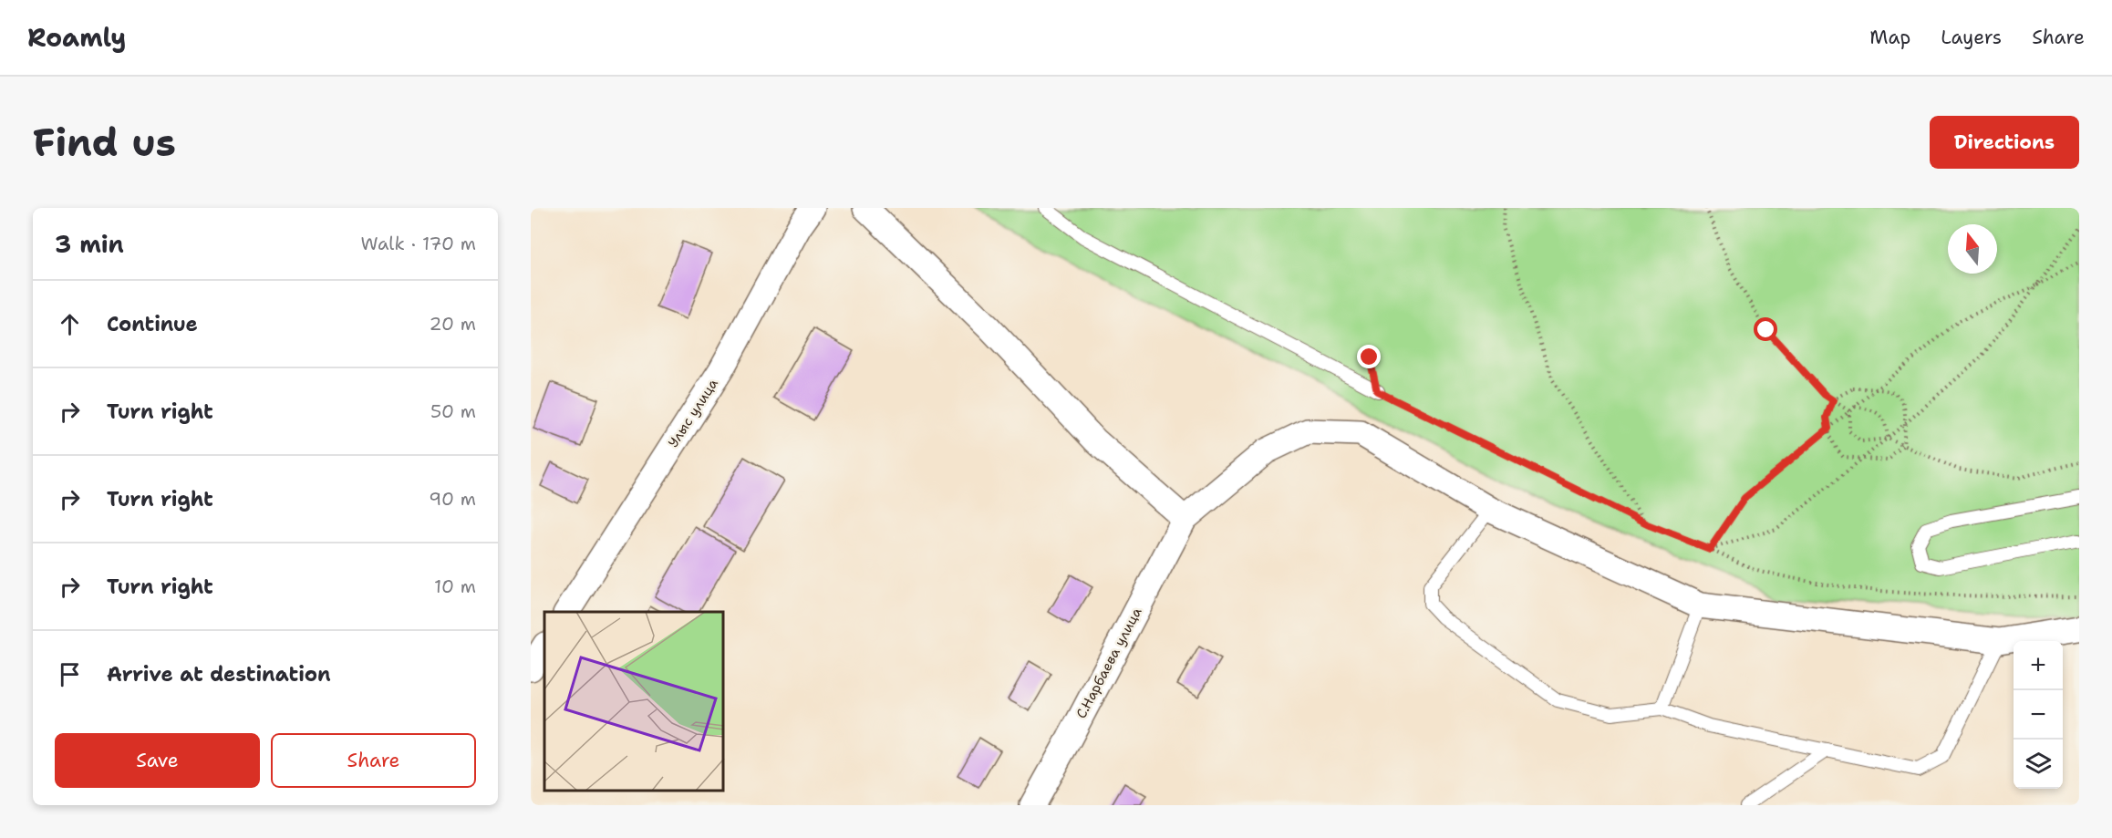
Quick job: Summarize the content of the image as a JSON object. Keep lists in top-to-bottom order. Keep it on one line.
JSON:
{"streets":{"street":["Улыс улица","С.Нарбаева улица"]},"north":"top","page":{"header":"Roamly","nav":["Map","Layers","Share"],"buttons":["Directions",["Save","Share"]],"title":"Find us","heading":["3 min","Walk · 170 m"],"list":[["Continue","20 m"],["Turn right","50 m"],["Turn right","90 m"],["Turn right","10 m"],"Arrive at destination"],"map_buttons":["+","−"]}}
